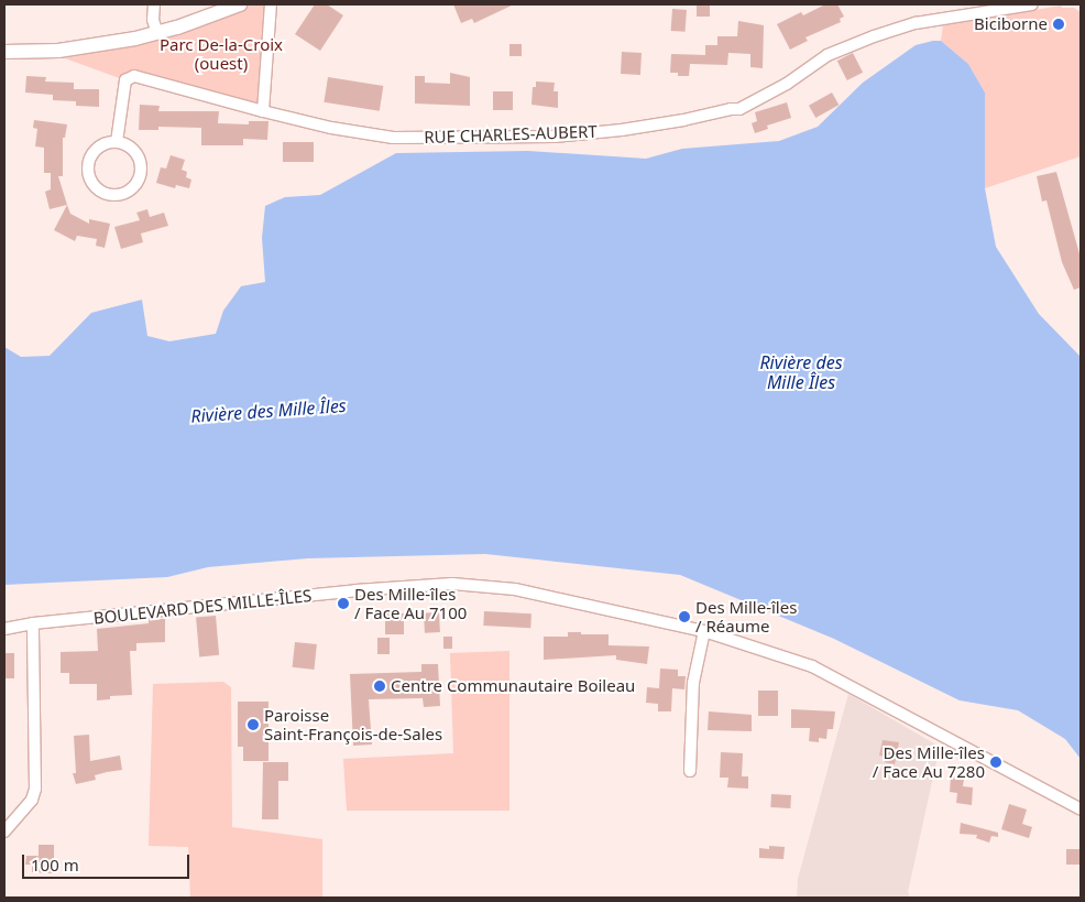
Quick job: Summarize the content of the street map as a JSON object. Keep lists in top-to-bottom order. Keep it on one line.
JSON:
{"streets":{"street":["RUE CHARLES-AUBERT","BOULEVARD DES MILLE-ÎLES"]},"water":["Rivière des Mille Îles"],"parks":["Parc De-la-Croix (ouest)"],"places":["Biciborne","Des Mille-îles / Face Au 7100","Des Mille-îles / Réaume","Centre Communautaire Boileau","Paroisse Saint-François-de-Sales","Des Mille-îles / Face Au 7280"],"scale_bar":"100 m"}
